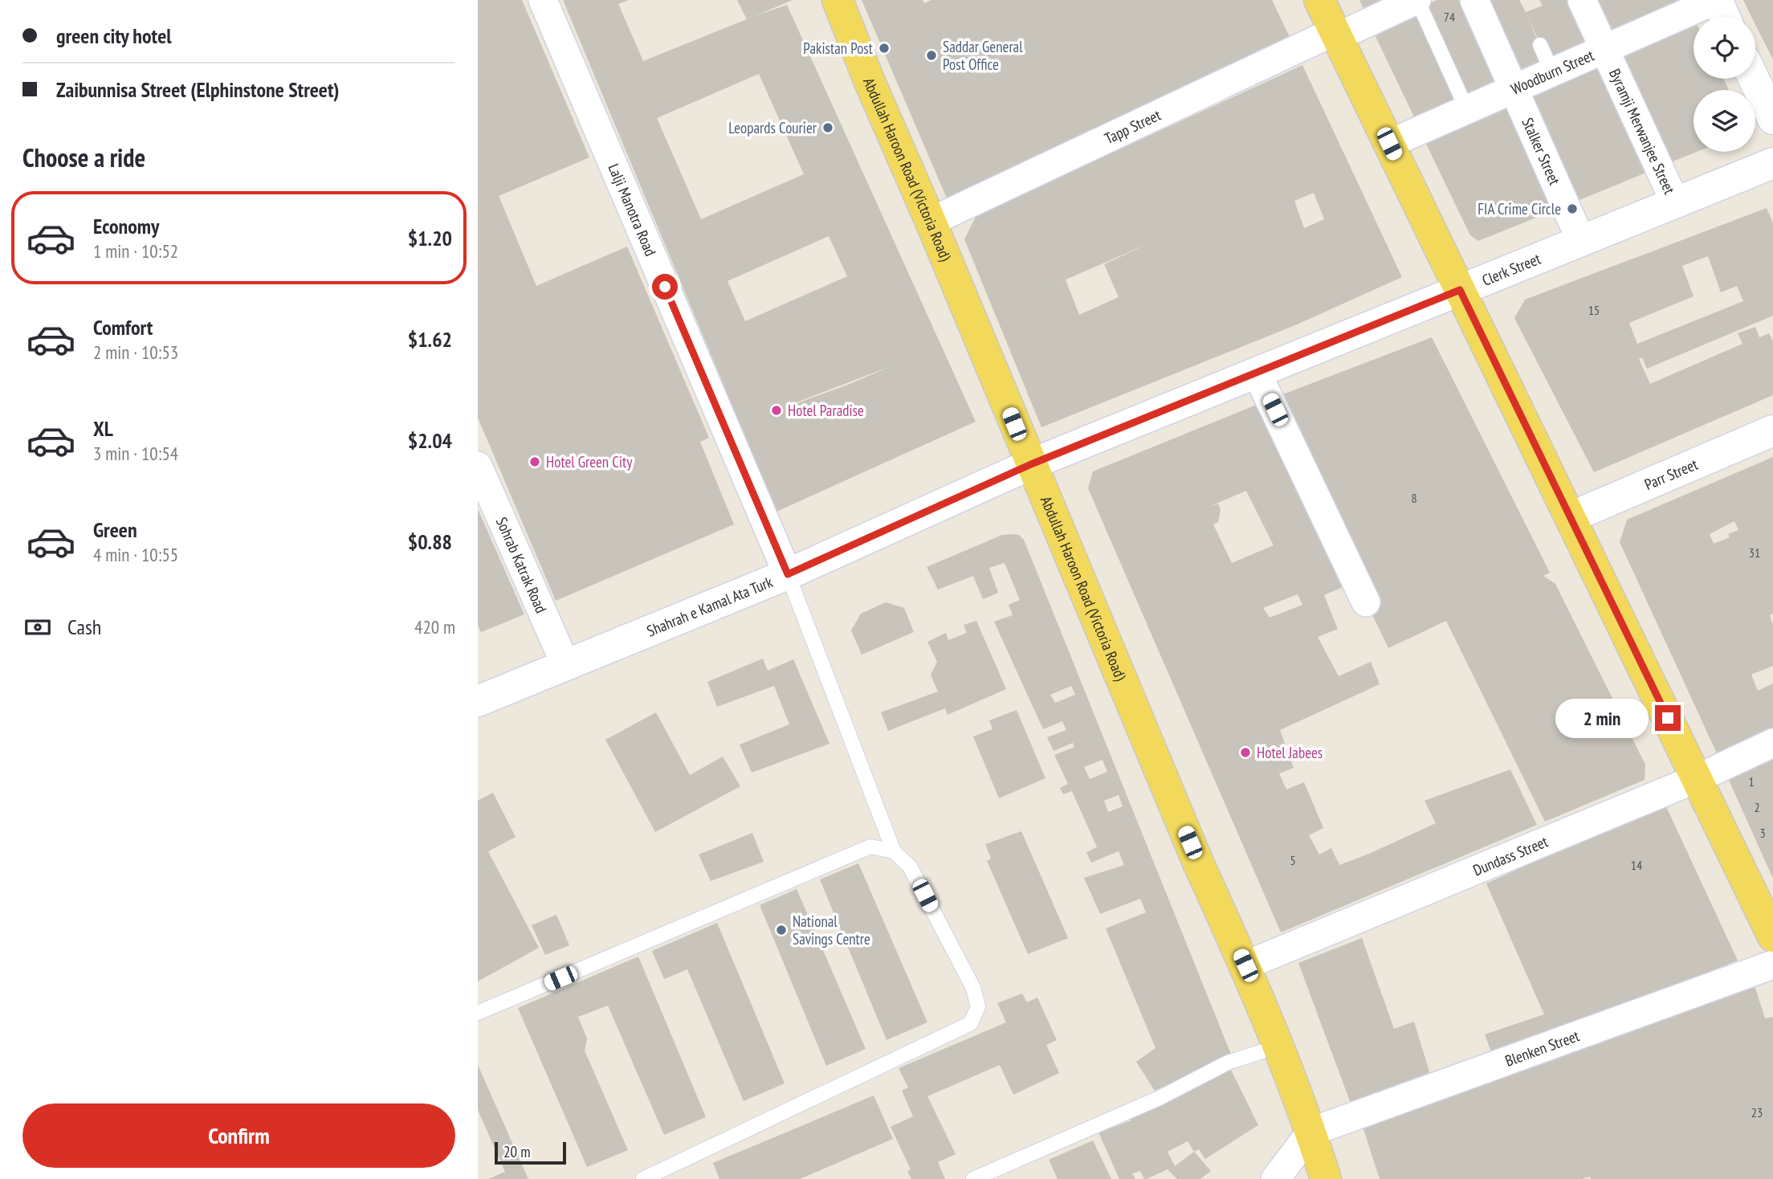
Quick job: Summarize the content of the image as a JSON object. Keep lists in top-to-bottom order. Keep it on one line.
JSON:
{"streets":{"main road":["Abdullah Haroon Road (Victoria Road)"],"street":["Woodburn Street","Tapp Street","Byramji Merwanjee Street","Stalker Street","Lalji Manotra Road","Clerk Street","Parr Street","Sohrab Katrak Road","Shahrah e Kamal Ata Turk","Dundass Street","Blenken Street"]},"crossings":[["Woodburn Street","Byramji Merwanjee Street"],["Woodburn Street","Stalker Street"],["Tapp Street","Abdullah Haroon Road (Victoria Road)"],["Byramji Merwanjee Street","Clerk Street"],["Stalker Street","Clerk Street"],["Abdullah Haroon Road (Victoria Road)","Clerk Street"],["Abdullah Haroon Road (Victoria Road)","Shahrah e Kamal Ata Turk"],["Abdullah Haroon Road (Victoria Road)","Dundass Street"],["Abdullah Haroon Road (Victoria Road)","Blenken Street"],["Lalji Manotra Road","Shahrah e Kamal Ata Turk"],["Clerk Street","Shahrah e Kamal Ata Turk"],["Sohrab Katrak Road","Shahrah e Kamal Ata Turk"]],"places":["Pakistan Post","Saddar General Post Office","Leopards Courier","FIA Crime Circle","Hotel Paradise","Hotel Green City","Hotel Jabees","National Savings Centre"],"house_numbers":["74","15","8","31","1","2","3","5","14","23"],"scale_bar":"20 m","page":{"banner":["green city hotel","Zaibunnisa Street (Elphinstone Street)"],"heading":"Choose a ride","list":[{"name":"Economy","note":"1 min · 10:52","value":"$1.20"},{"name":"Comfort","note":"2 min · 10:53","value":"$1.62"},{"name":"XL","note":"3 min · 10:54","value":"$2.04"},{"name":"Green","note":"4 min · 10:55","value":"$0.88"}],"pay":["Cash","420 m"],"bubble":"2 min","buttons":"Confirm","scale":"20 m"}}
